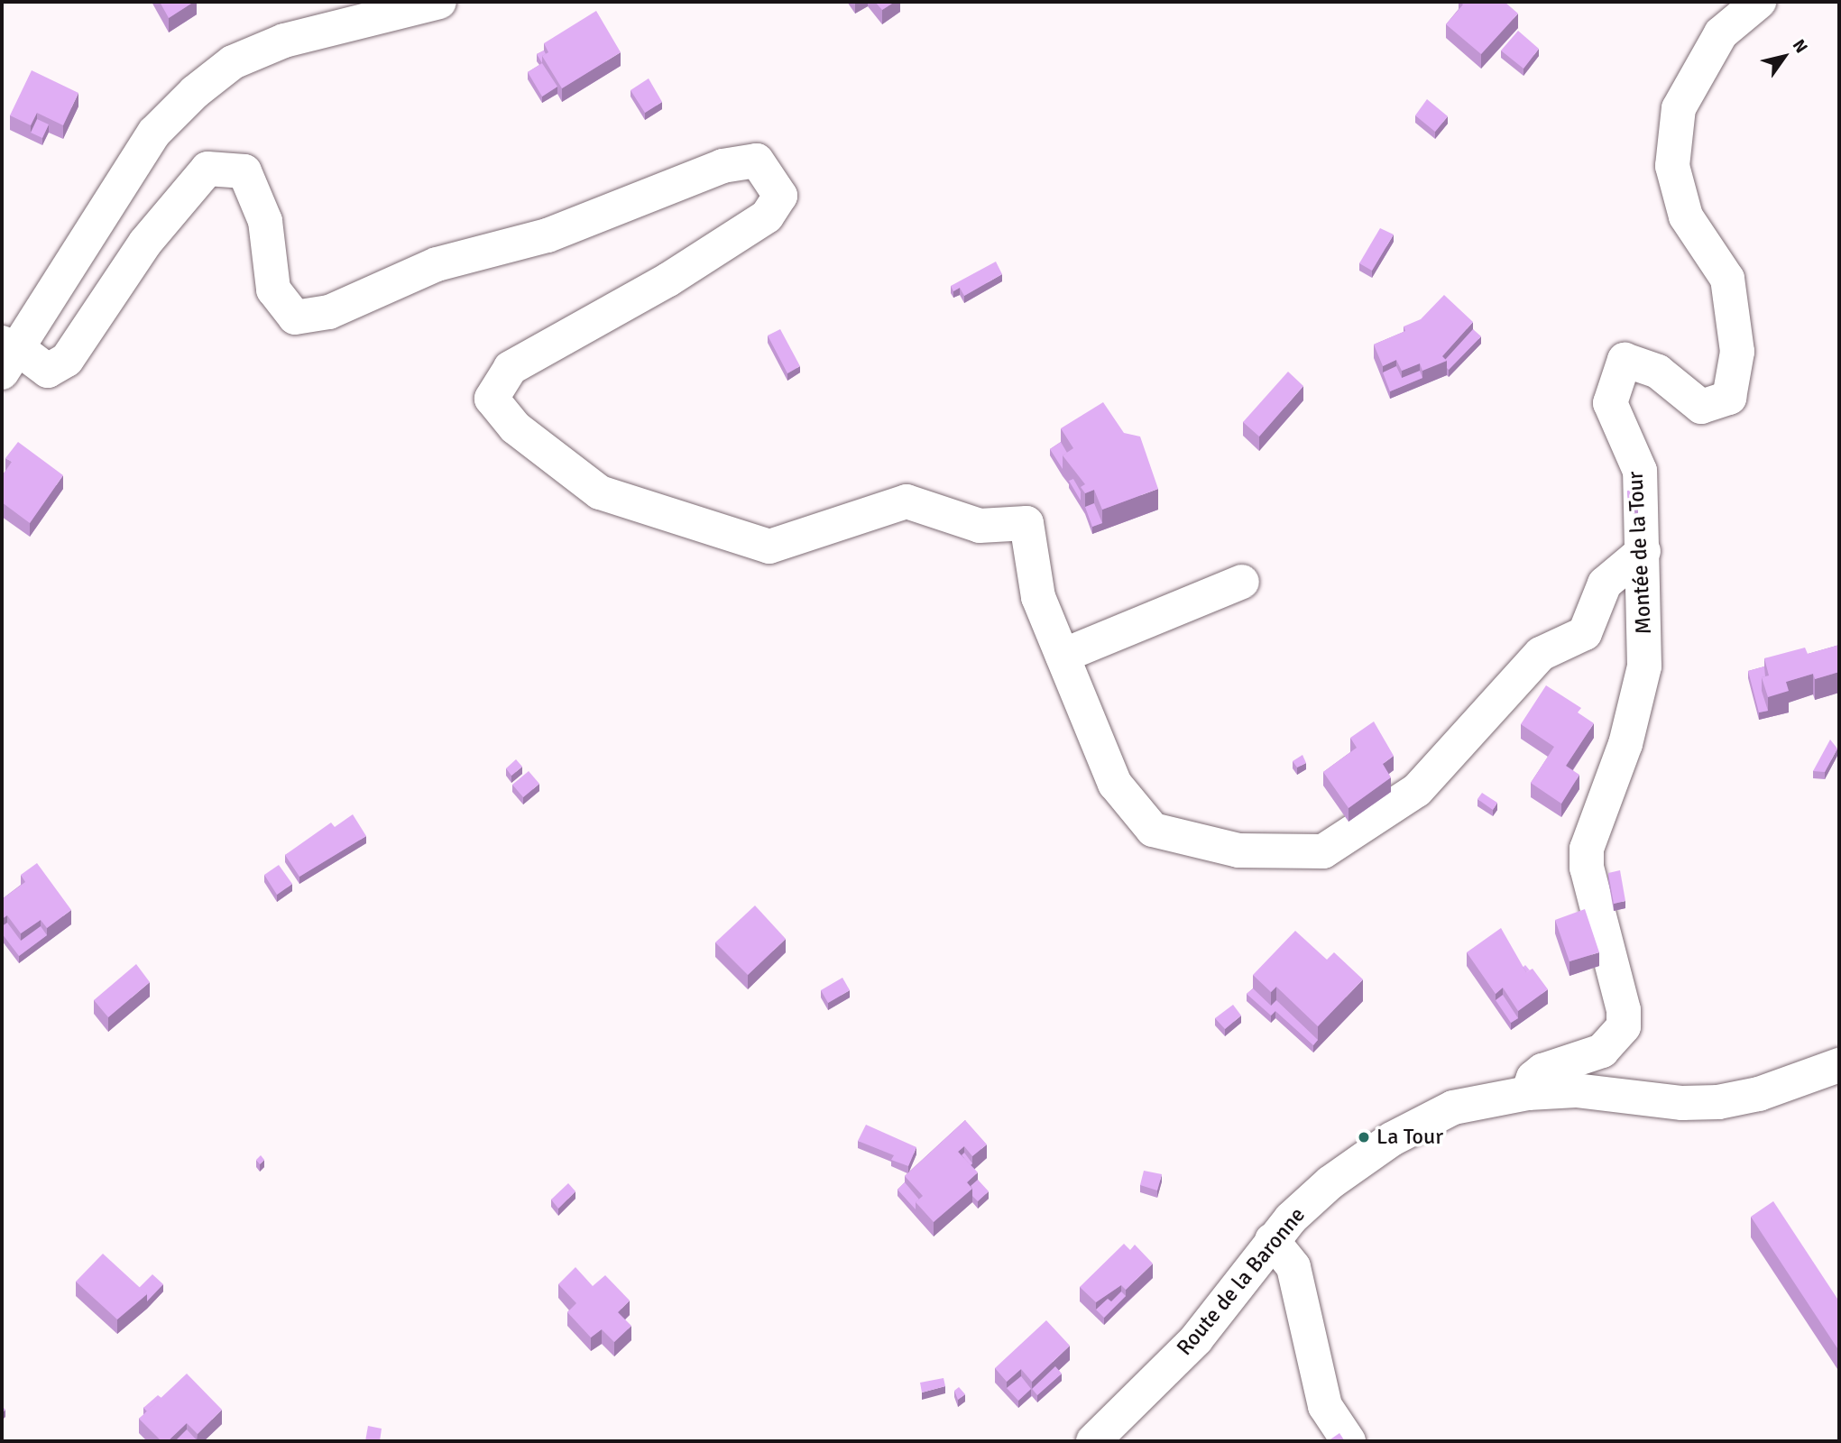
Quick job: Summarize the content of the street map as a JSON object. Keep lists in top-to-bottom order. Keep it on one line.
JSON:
{"streets":{"street":["Montée de la Tour","Route de la Baronne"]},"crossings":[["Montée de la Tour","Route de la Baronne"]],"places":["La Tour"],"north":"top right"}
